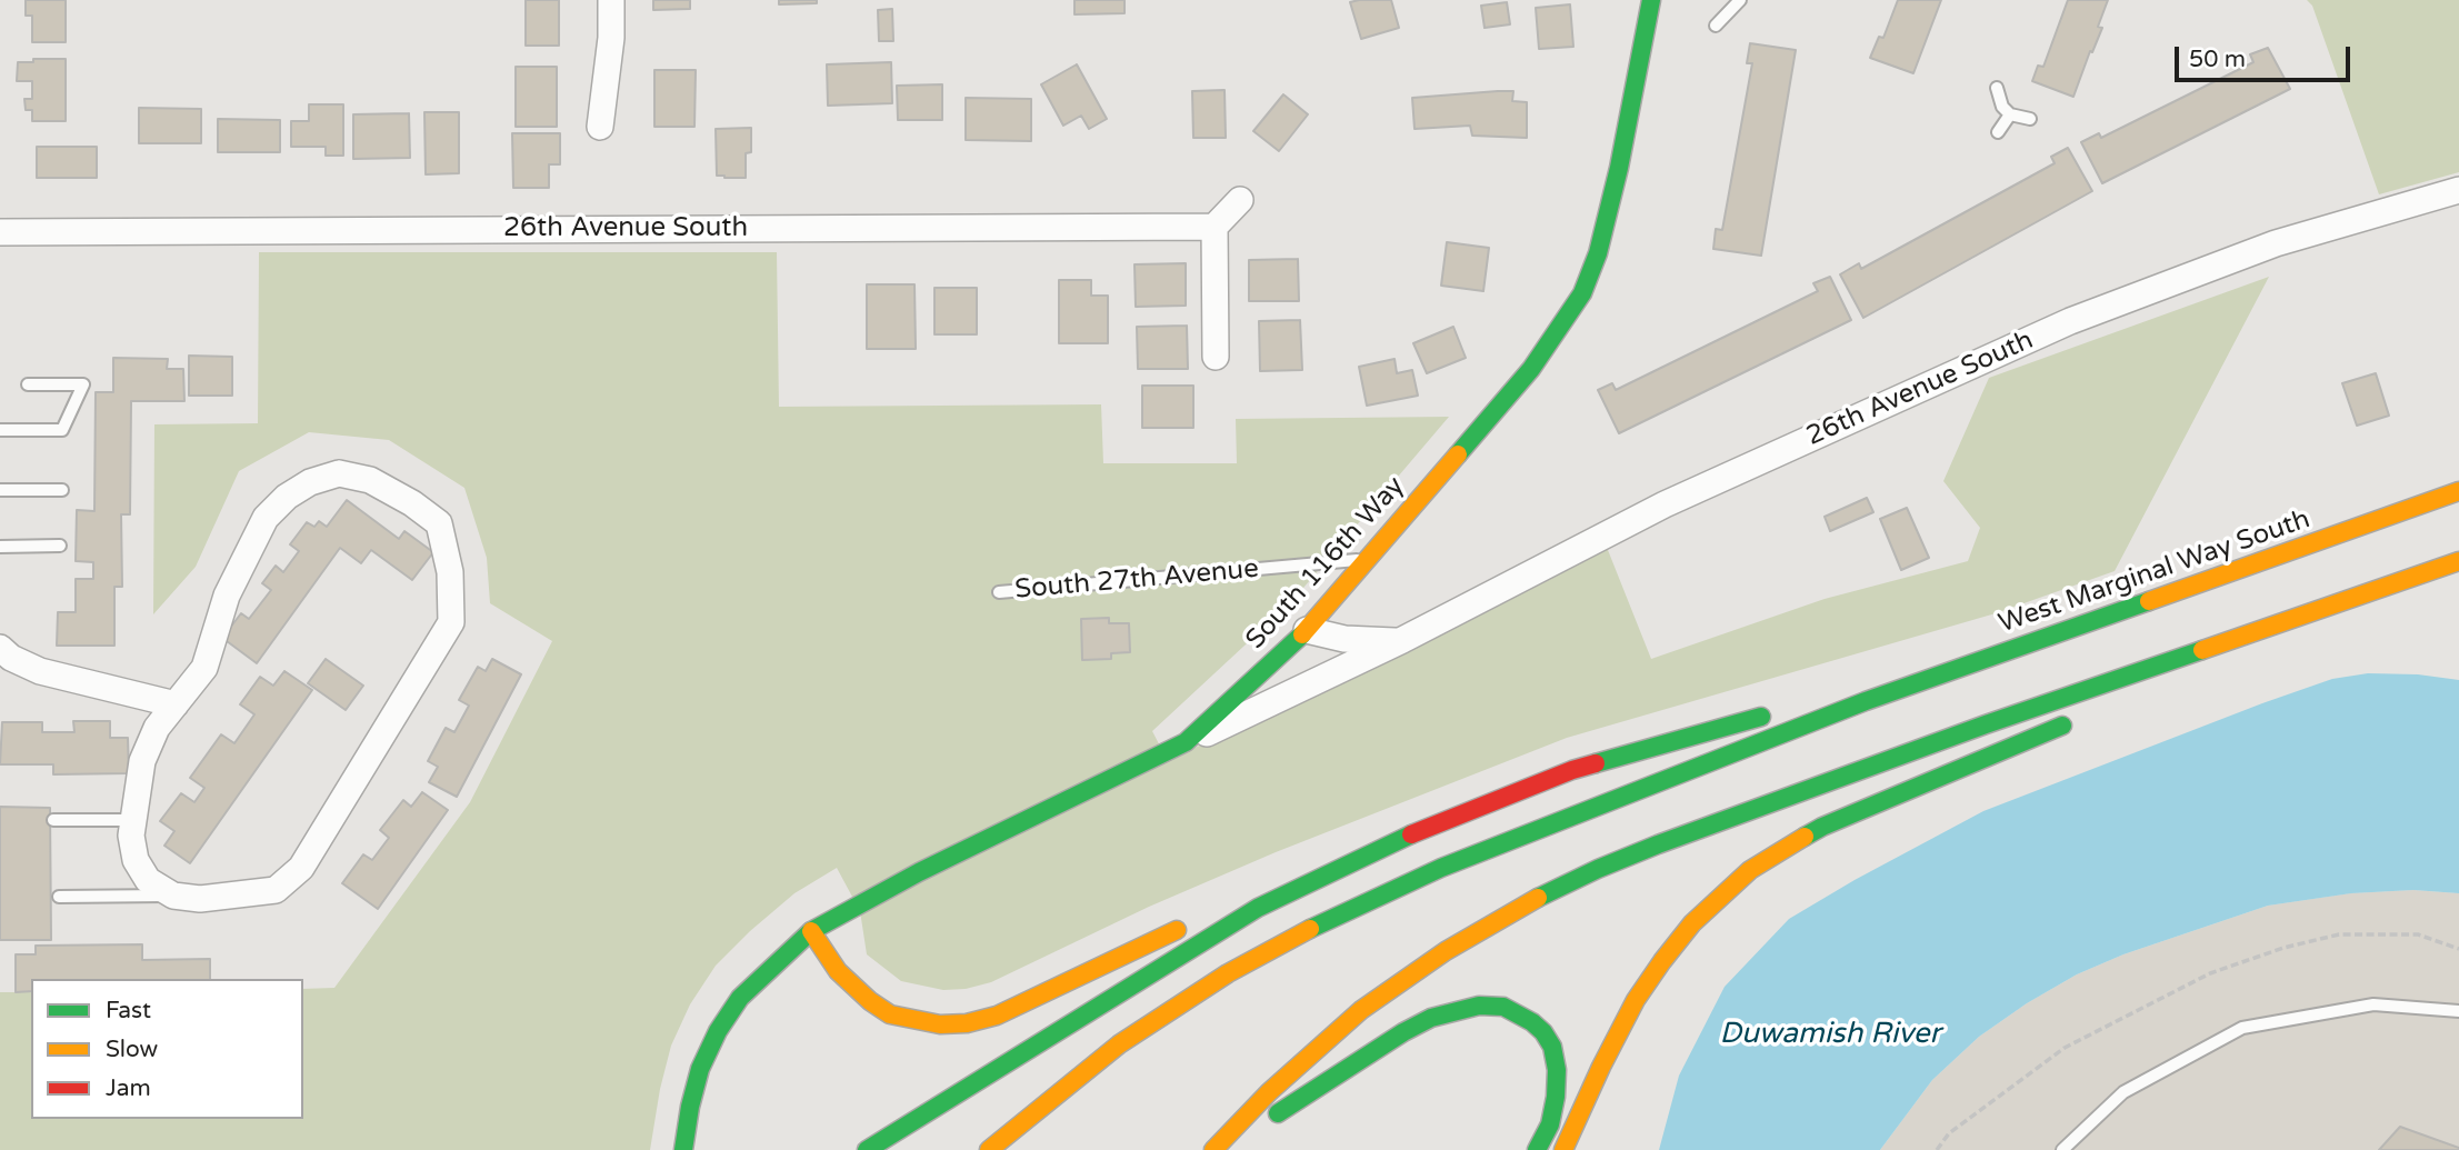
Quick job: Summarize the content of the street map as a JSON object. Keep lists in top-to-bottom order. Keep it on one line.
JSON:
{"streets":{"main road":["South 116th Way","West Marginal Way South"],"street":["26th Avenue South"],"lane":["South 27th Avenue"]},"crossings":[["26th Avenue South","South 116th Way"],["South 116th Way","South 27th Avenue"]],"water":["Duwamish River"],"legend":["Fast","Slow","Jam"],"scale_bar":"50 m"}
